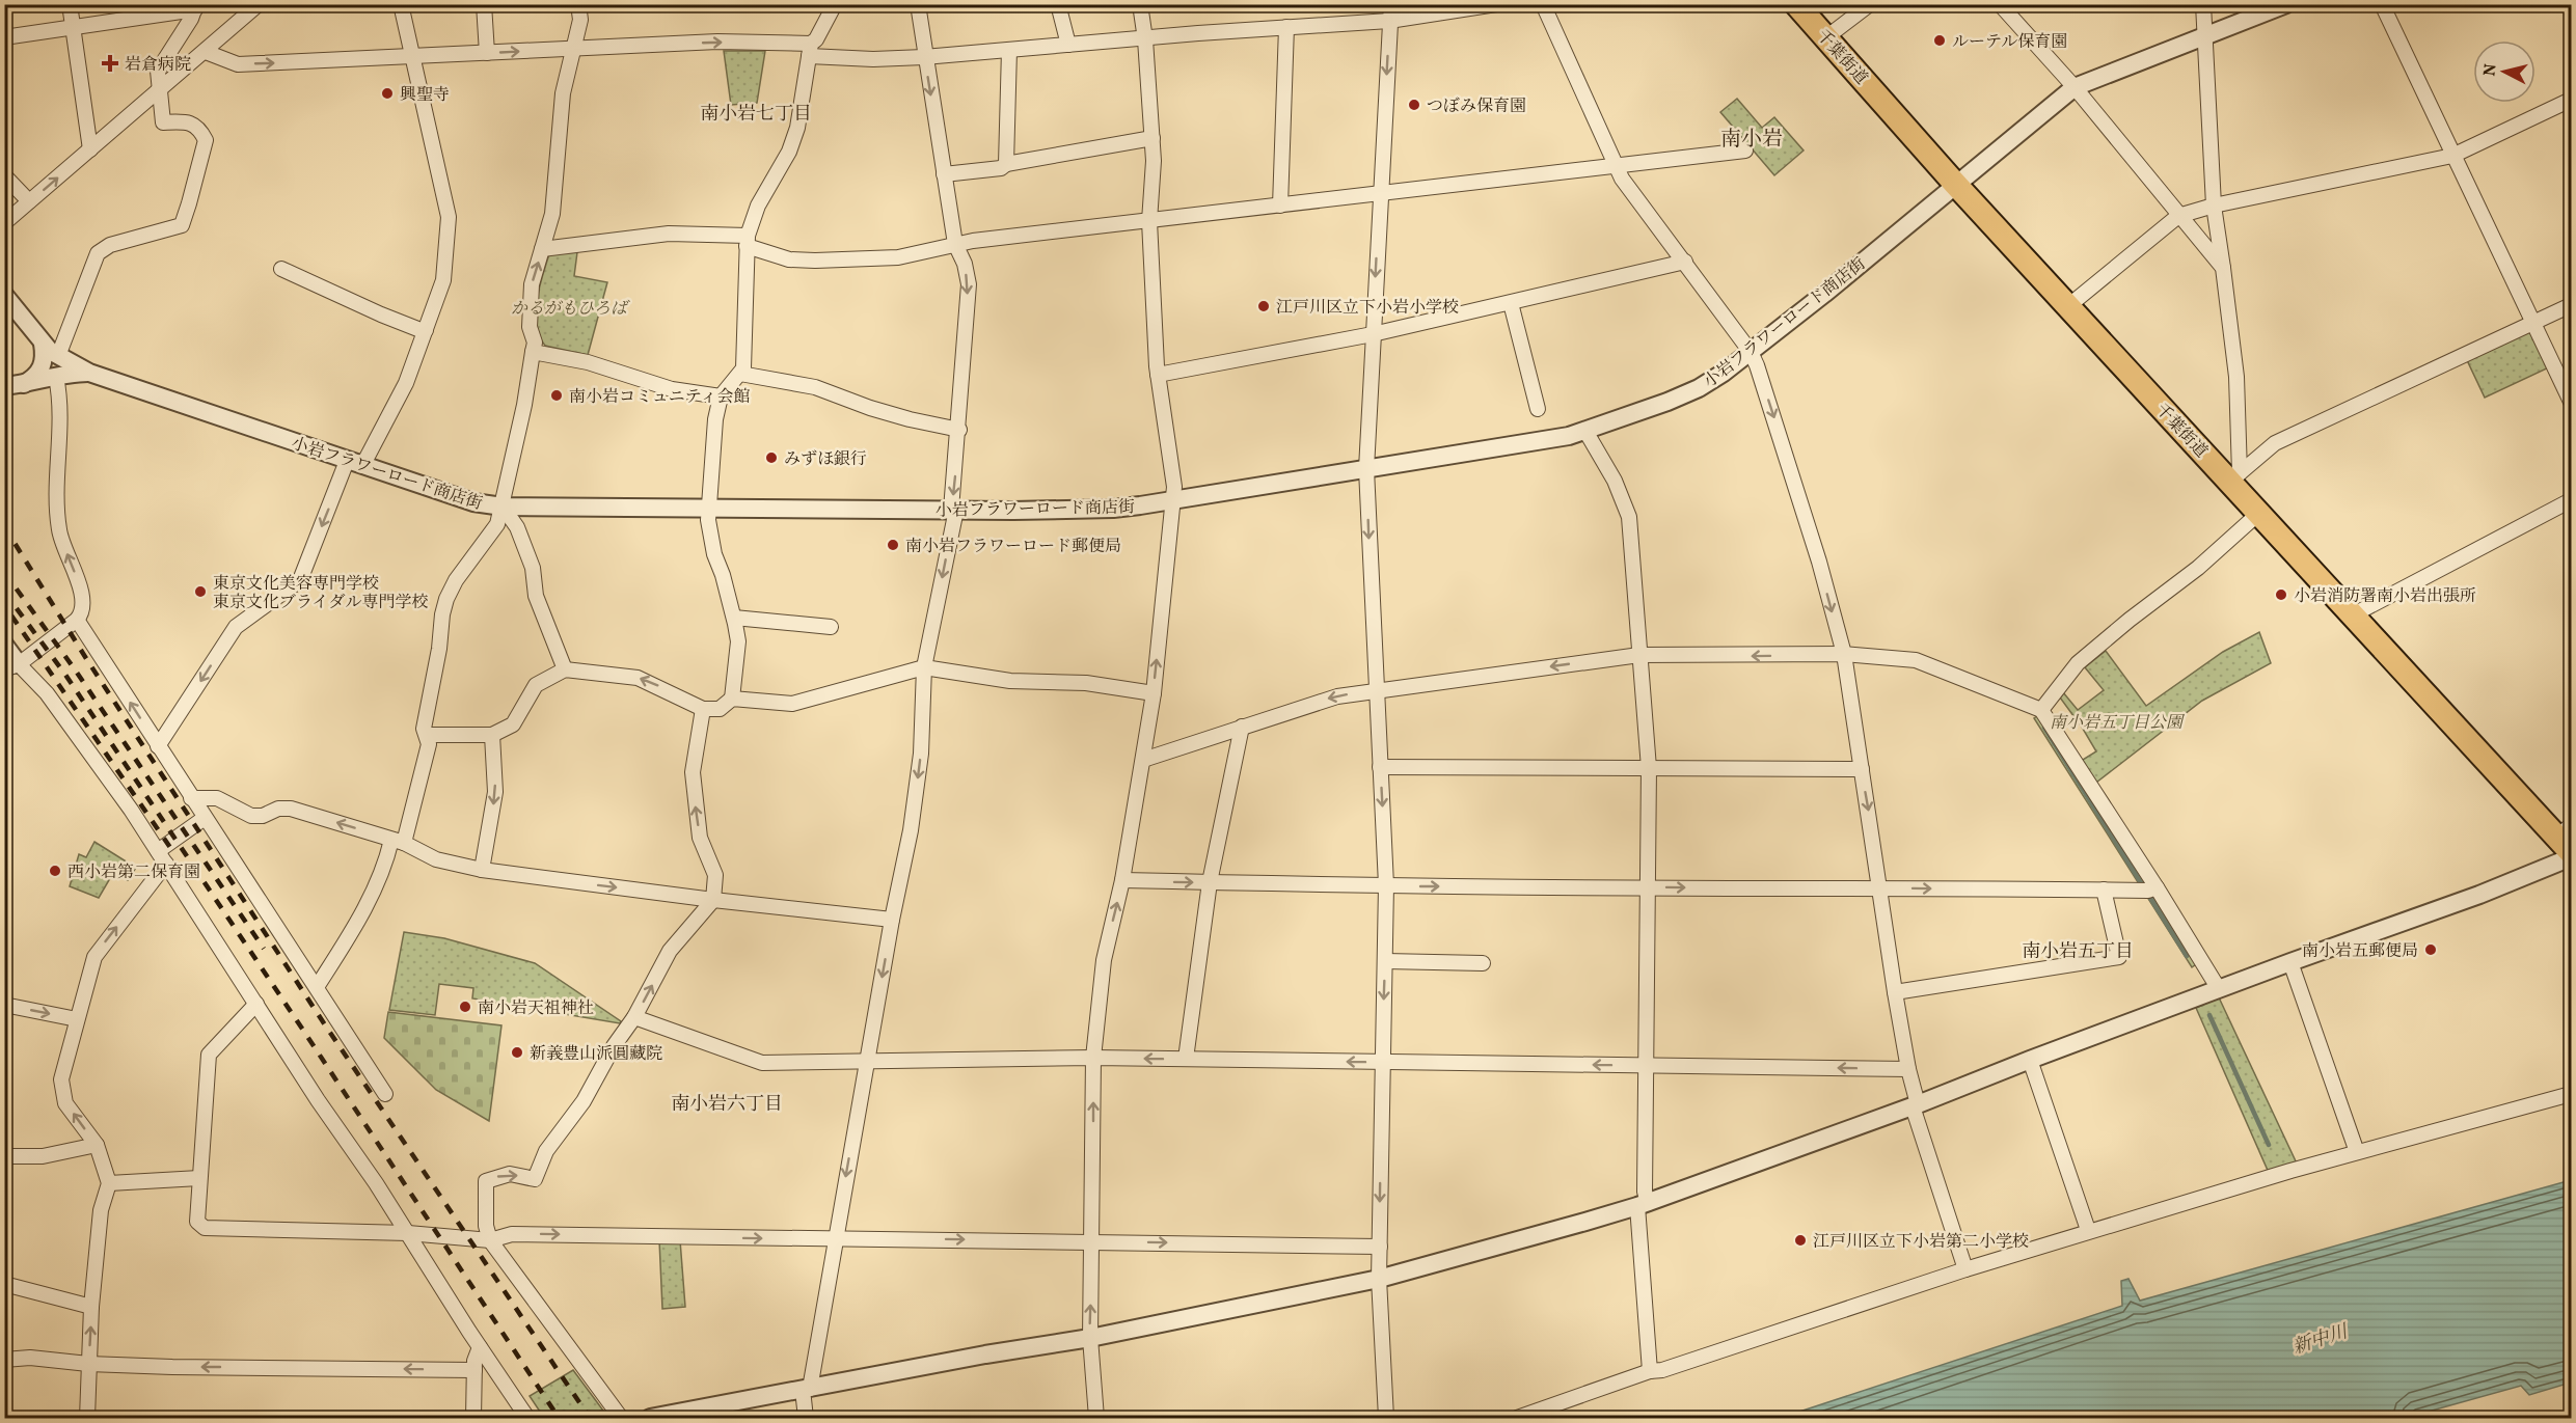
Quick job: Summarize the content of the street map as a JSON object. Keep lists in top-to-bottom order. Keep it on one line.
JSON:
{"streets":{"highway":["千葉街道"],"street":["小岩フラワーロード商店街"]},"crossings":[["千葉街道","小岩フラワーロード商店街"]],"districts":["南小岩七丁目","南小岩","南小岩五丁目","南小岩六丁目"],"water":["新中川"],"parks":["かるがもひろば","南小岩五丁目公園"],"places":{"other":["ルーテル保育園","興聖寺","つぼみ保育園","江戸川区立下小岩小学校","南小岩コミュニティ会館","みずほ銀行","南小岩フラワーロード郵便局","東京文化美容専門学校 東京文化ブライダル専門学校","小岩消防署南小岩出張所","西小岩第二保育園","南小岩五郵便局","南小岩天祖神社","新義豊山派圓藏院","江戸川区立下小岩第二小学校"],"health":["岩倉病院"]},"north":"left"}
